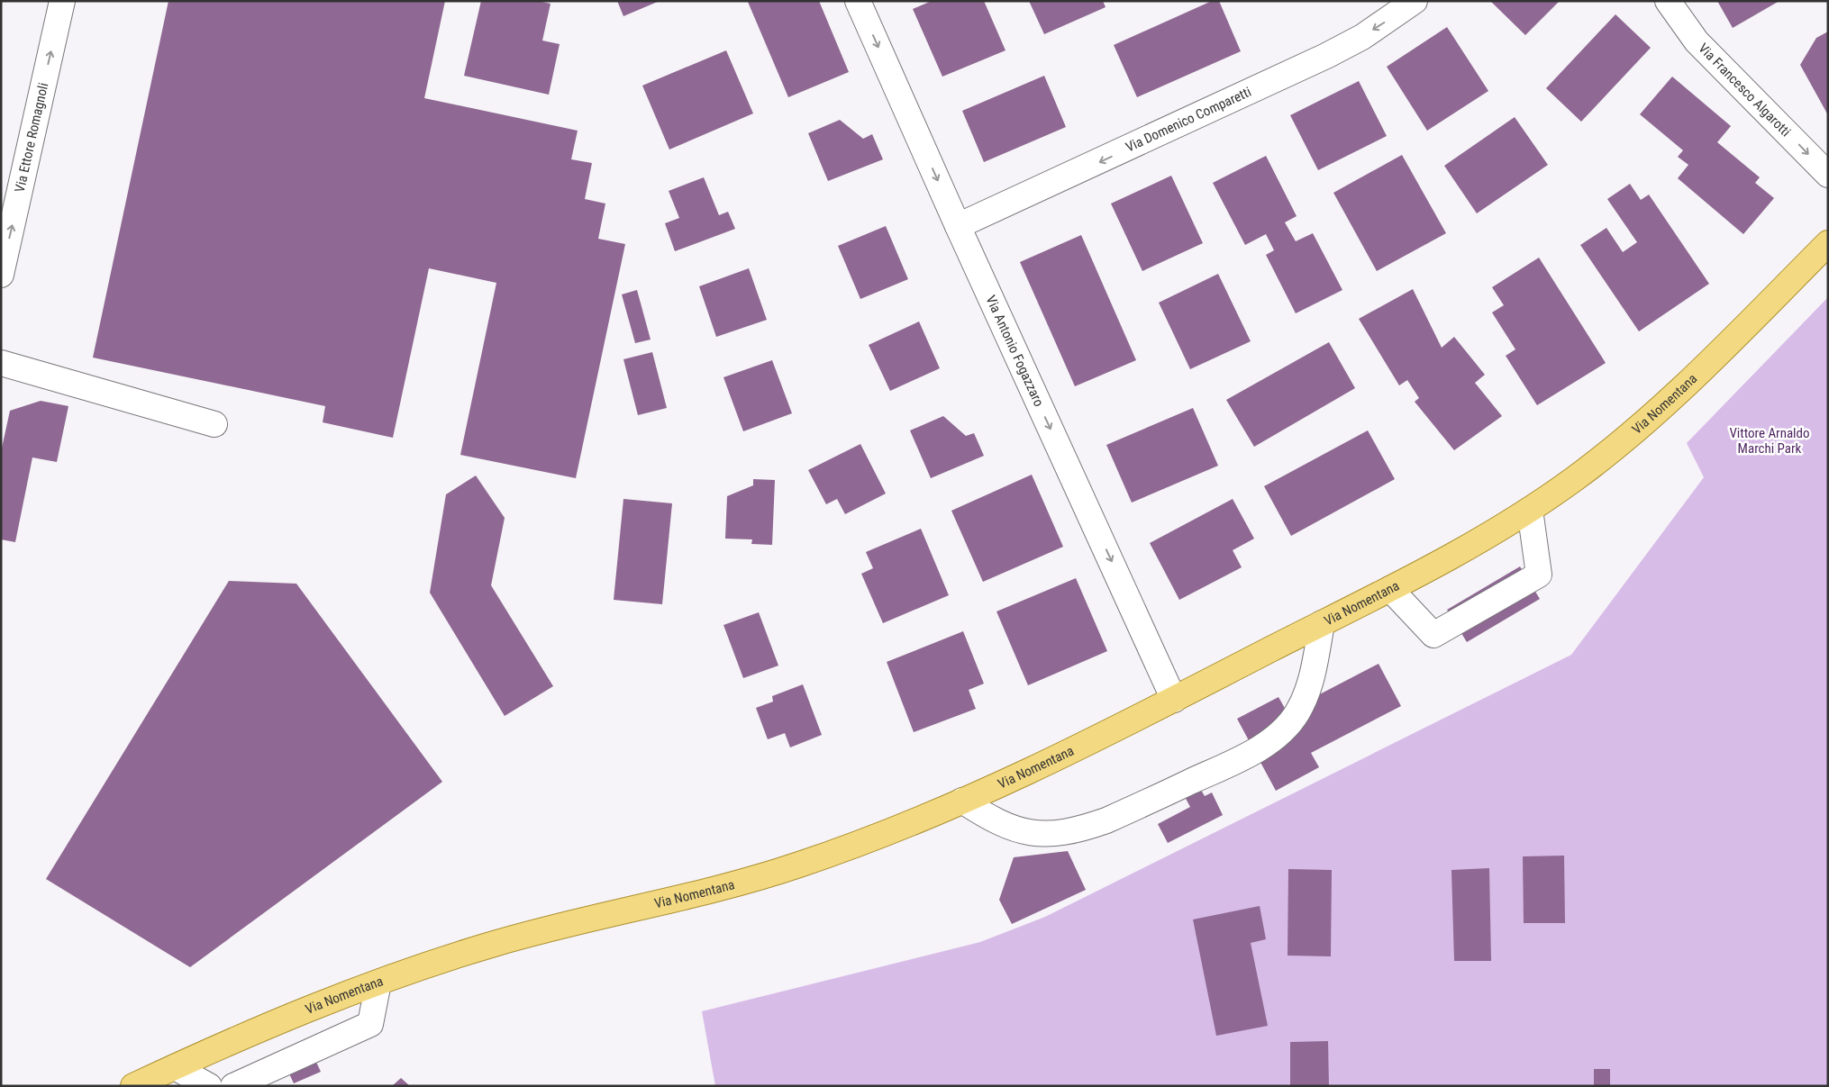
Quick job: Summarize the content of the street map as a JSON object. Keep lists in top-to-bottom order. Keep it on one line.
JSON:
{"streets":{"main road":["Via Nomentana"],"street":["Via Francesco Algarotti","Via Domenico Comparetti","Via Ettore Romagnoli","Via Antonio Fogazzaro"]},"crossings":[["Via Domenico Comparetti","Via Antonio Fogazzaro"],["Via Antonio Fogazzaro","Via Nomentana"]],"one_way":["Via Francesco Algarotti","Via Domenico Comparetti","Via Ettore Romagnoli","Via Antonio Fogazzaro"],"parks":["Vittore Arnaldo Marchi Park"]}
